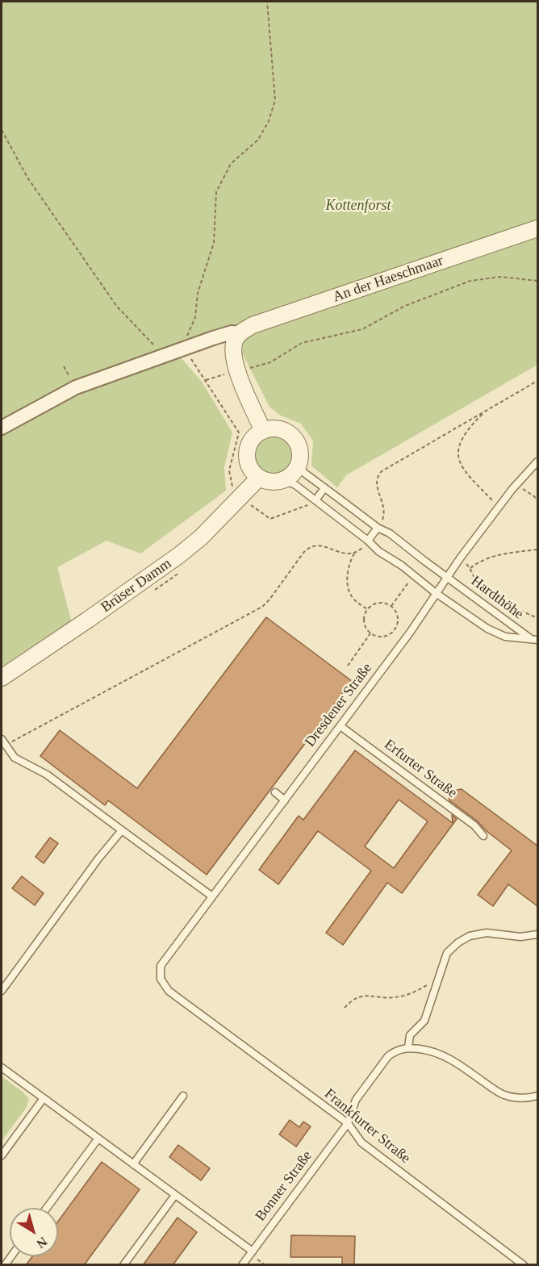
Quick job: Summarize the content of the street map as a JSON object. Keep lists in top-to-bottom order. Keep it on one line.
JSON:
{"streets":{"street":["An der Haeschmaar","Brüser Damm"],"lane":["Hardthöhe","Dresdener Straße","Erfurter Straße","Frankfurter Straße","Bonner Straße"]},"crossings":[["Brüser Damm","Hardthöhe"],["Hardthöhe","Dresdener Straße"],["Dresdener Straße","Erfurter Straße"],["Dresdener Straße","Frankfurter Straße"],["Frankfurter Straße","Bonner Straße"]],"parks":["Kottenforst"],"north":"bottom right"}
